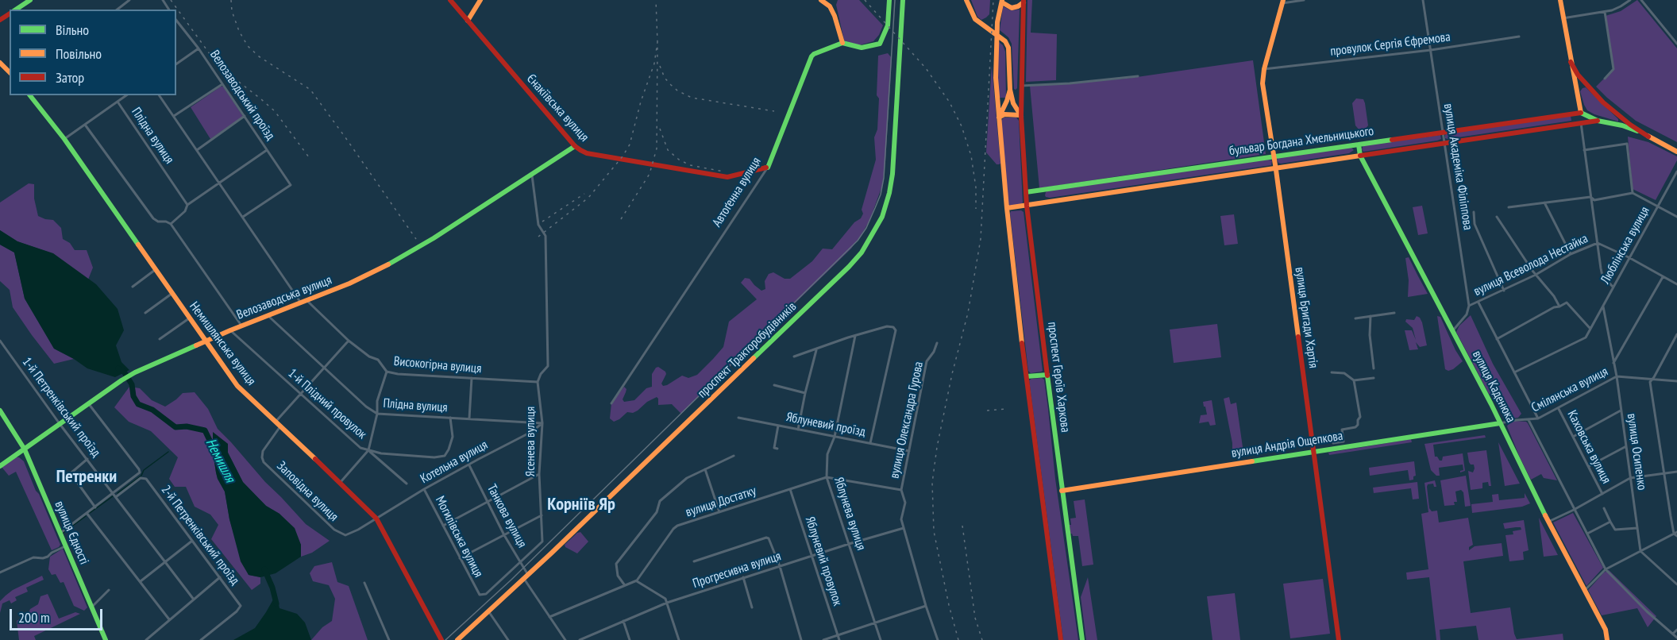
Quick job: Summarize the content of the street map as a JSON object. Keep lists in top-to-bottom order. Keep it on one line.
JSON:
{"streets":{"street":["провулок Сергія Єфремова","Велозаводський проїзд","Єнакіївська вулиця","Плідна вулиця","бульвар Богдана Хмельницького","вулиця Академіка Філіппова","Автоґенна вулиця","Люблінська вулиця","вулиця Всеволода Нестайка","Велозаводська вулиця","вулиця Бригади Хартія","Немишлянська вулиця","проспект Тракторобудівників","Високогірна вулиця","проспект Героїв Харкова","вулиця Каденюка","Смілянська вулиця","1-й Плідний провулок","1-й Петренківський проїзд","вулиця Олександра Гурова","Яблуневий проїзд","Ясенева вулиця","вулиця Андрія Ощепкова","Каховська вулиця","вулиця Осипенко","Котельна вулиця","Заповідна вулиця","вулиця Достатку","Яблунева вулиця","Танкова вулиця","вулиця Єдності","2-й Петренківський проїзд","Могилівська вулиця","Яблуневий провулок","Прогресивна вулиця"]},"crossings":[["провулок Сергія Єфремова","вулиця Академіка Філіппова"],["провулок Сергія Єфремова","вулиця Бригади Хартія"],["Єнакіївська вулиця","Автоґенна вулиця"],["Єнакіївська вулиця","Велозаводська вулиця"],["Плідна вулиця","Велозаводська вулиця"],["Плідна вулиця","1-й Плідний провулок"],["Плідна вулиця","Ясенева вулиця"],["Плідна вулиця","Котельна вулиця"],["бульвар Богдана Хмельницького","вулиця Академіка Філіппова"],["бульвар Богдана Хмельницького","вулиця Бригади Хартія"],["бульвар Богдана Хмельницького","проспект Героїв Харкова"],["бульвар Богдана Хмельницького","вулиця Каденюка"],["вулиця Академіка Філіппова","вулиця Всеволода Нестайка"],["Люблінська вулиця","вулиця Всеволода Нестайка"],["Люблінська вулиця","вулиця Осипенко"],["Велозаводська вулиця","Немишлянська вулиця"],["Велозаводська вулиця","Високогірна вулиця"],["Велозаводська вулиця","1-й Плідний провулок"],["Велозаводська вулиця","1-й Петренківський проїзд"],["Велозаводська вулиця","вулиця Єдності"],["Велозаводська вулиця","2-й Петренківський проїзд"],["вулиця Бригади Хартія","вулиця Андрія Ощепкова"],["Немишлянська вулиця","Котельна вулиця"],["Немишлянська вулиця","Заповідна вулиця"],["проспект Тракторобудівників","Танкова вулиця"],["Високогірна вулиця","Ясенева вулиця"],["проспект Героїв Харкова","вулиця Андрія Ощепкова"],["вулиця Каденюка","Смілянська вулиця"],["вулиця Каденюка","вулиця Андрія Ощепкова"],["Смілянська вулиця","вулиця Андрія Ощепкова"],["Смілянська вулиця","Каховська вулиця"],["Смілянська вулиця","вулиця Осипенко"],["вулиця Олександра Гурова","Яблуневий проїзд"],["вулиця Олександра Гурова","вулиця Достатку"],["вулиця Олександра Гурова","Прогресивна вулиця"],["Яблуневий проїзд","Яблунева вулиця"],["Ясенева вулиця","Котельна вулиця"],["Ясенева вулиця","Танкова вулиця"],["Ясенева вулиця","Могилівська вулиця"],["Котельна вулиця","Заповідна вулиця"],["Котельна вулиця","Танкова вулиця"],["Котельна вулиця","Могилівська вулиця"],["вулиця Достатку","Яблунева вулиця"],["вулиця Достатку","Яблуневий провулок"],["Яблунева вулиця","Прогресивна вулиця"],["Яблуневий провулок","Прогресивна вулиця"]],"districts":["Петренки","Корніїв Яр"],"water":["Немишля"],"legend":["Вільно","Повільно","Затор"],"scale_bar":"200 m"}
